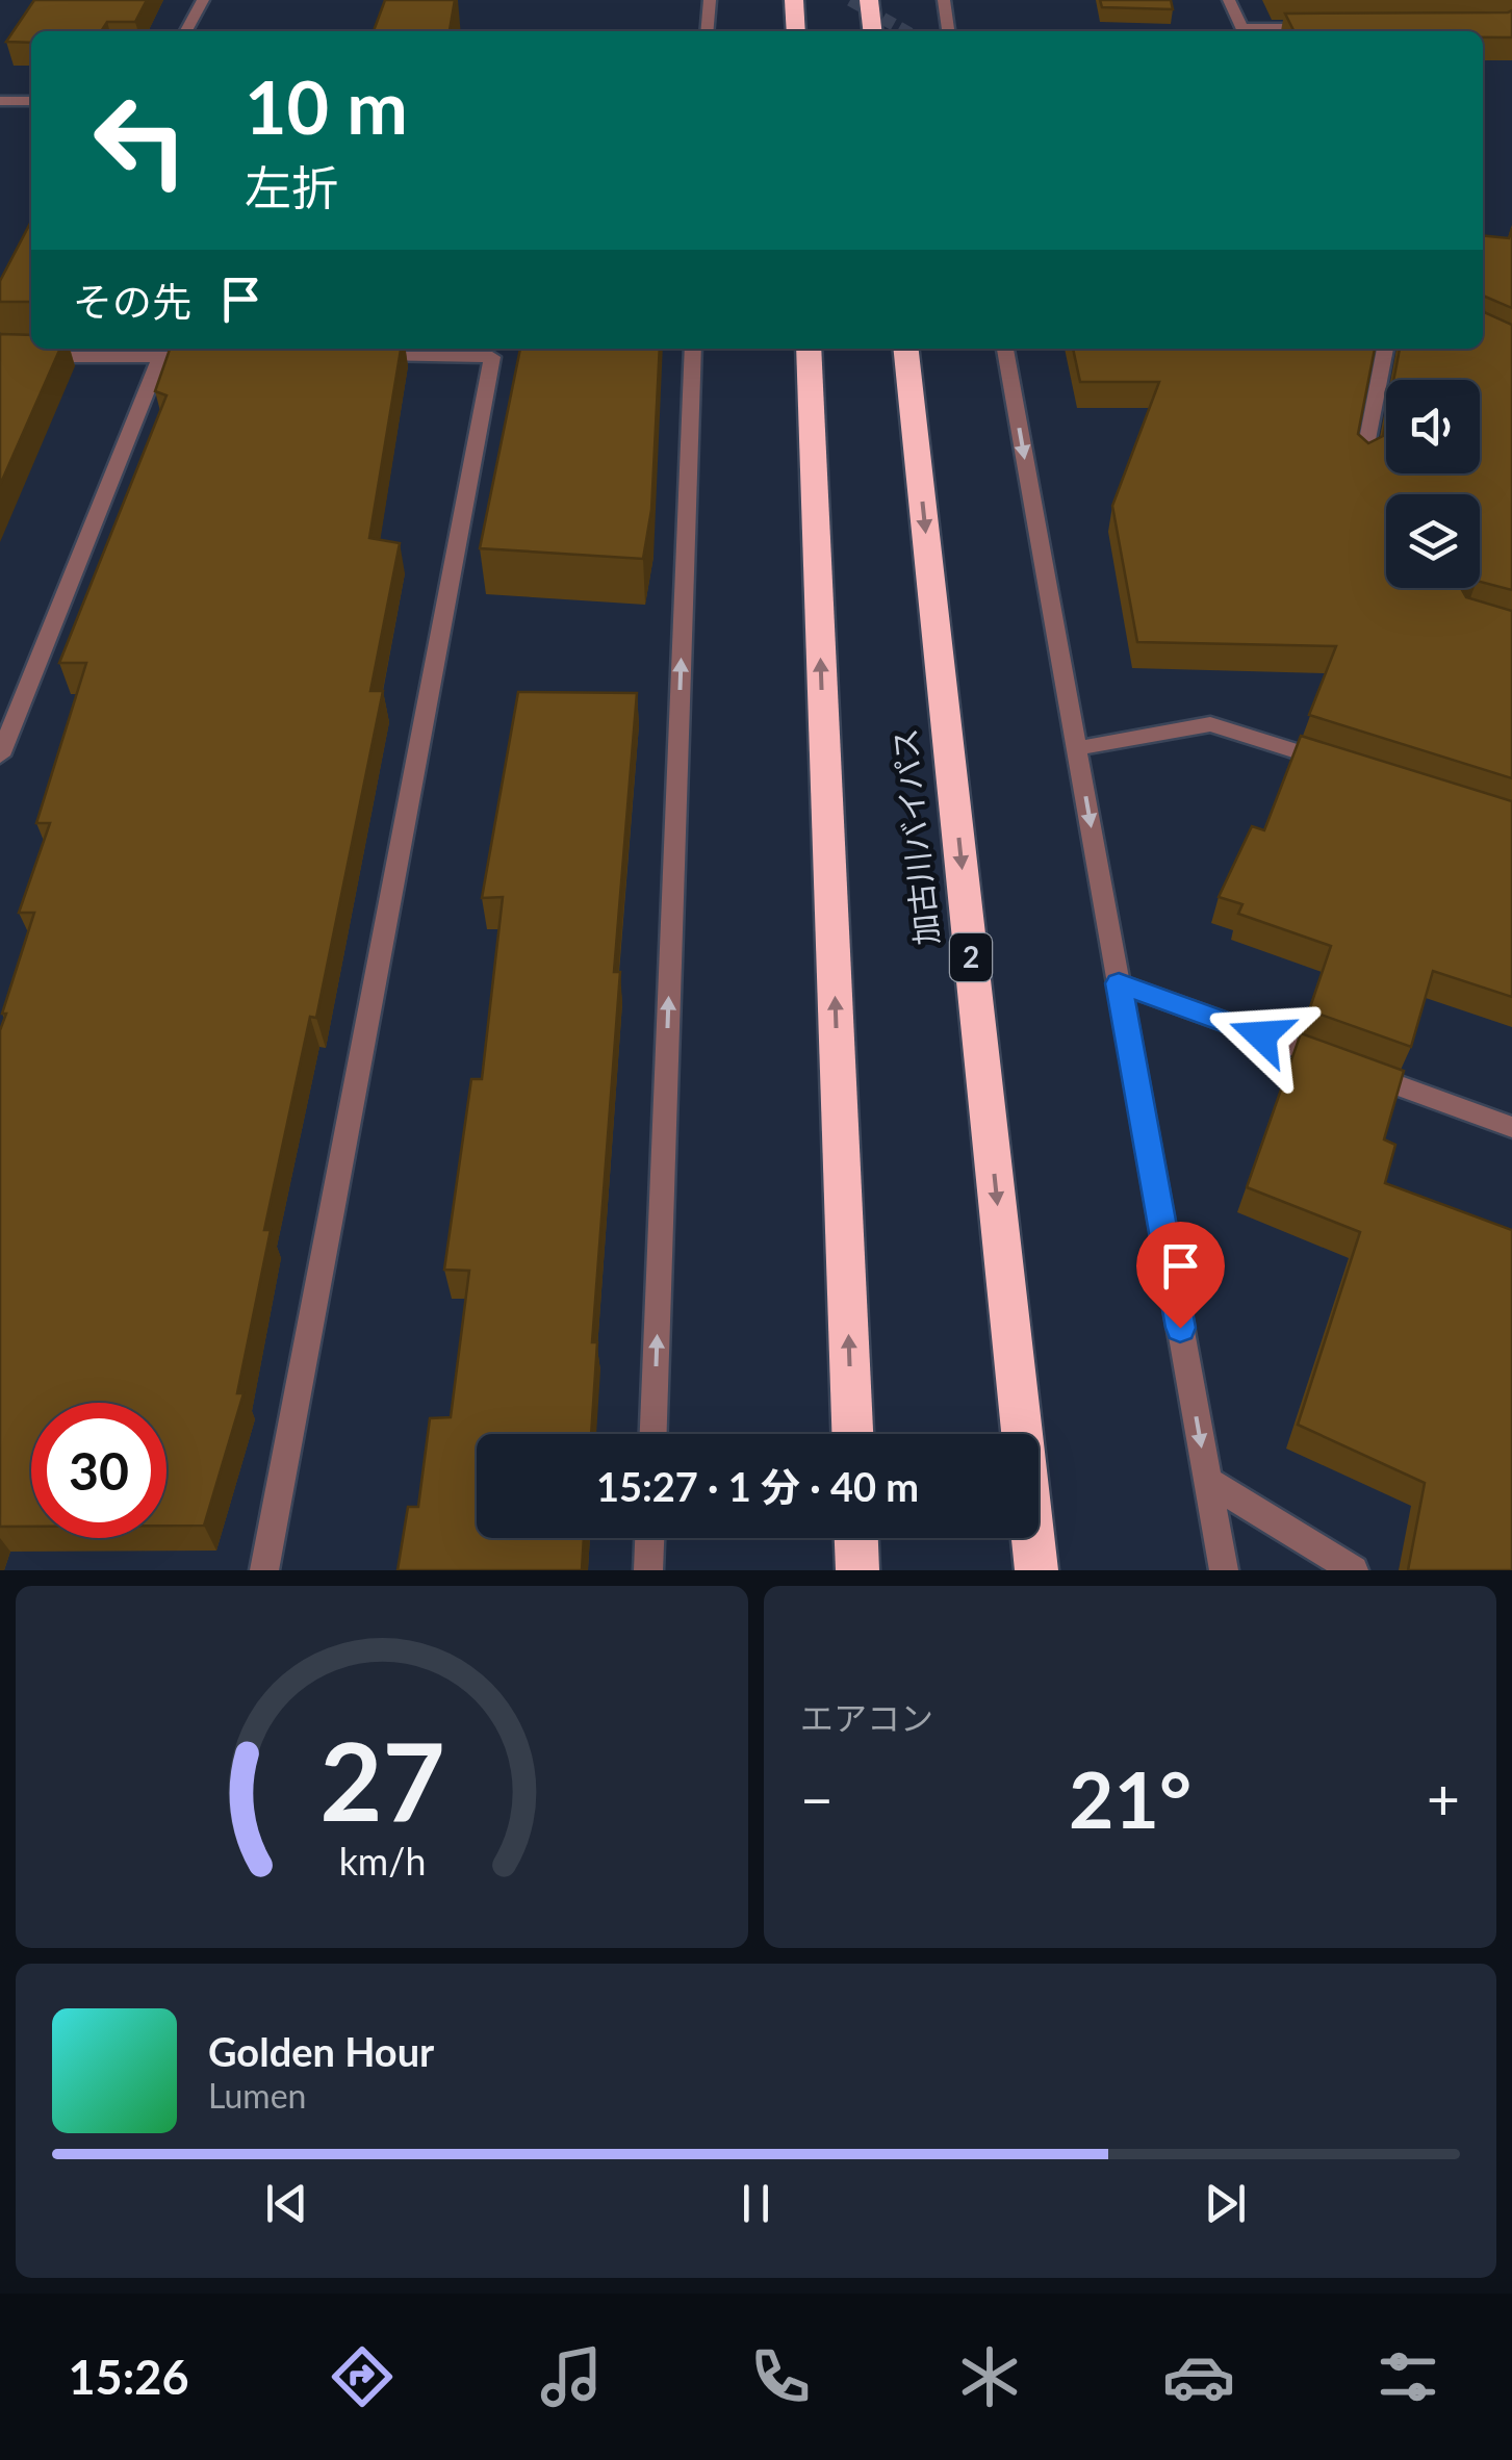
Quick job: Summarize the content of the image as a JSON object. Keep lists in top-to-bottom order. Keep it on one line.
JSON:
{"streets":{"highway":["加古川バイパス","2"]},"page":{"turn":["10 m","左折"],"then":"その先","limit":"30","trip":"15:27 · 1 分 · 40 m","tile":"エアコン","heat":["−","21°","+"],"song":["Golden Hour","Lumen"],"tabs":"15:26","gauge":["27","km/h"]}}
